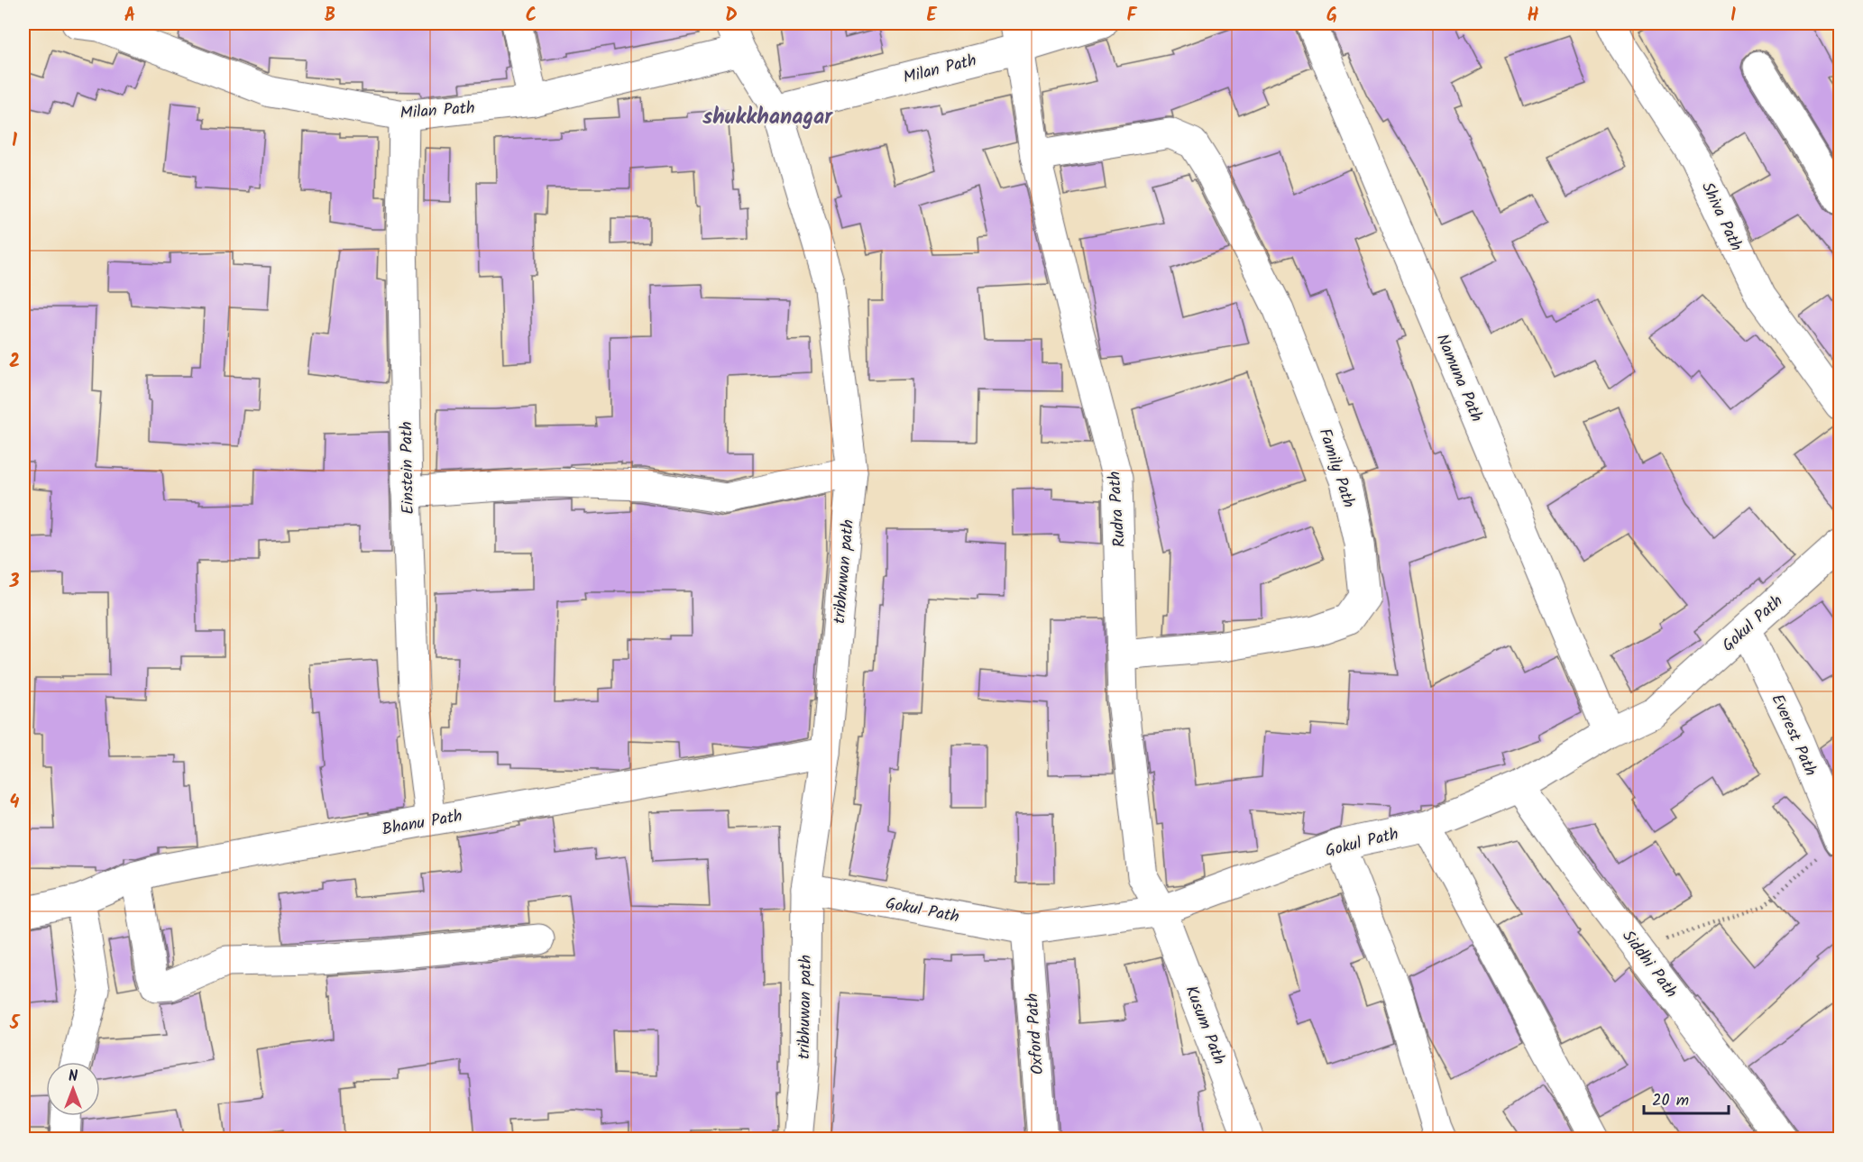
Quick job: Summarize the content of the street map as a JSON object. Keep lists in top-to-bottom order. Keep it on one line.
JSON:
{"streets":{"street":["Milan Path","Shiva Path","Namuna Path","Einstein Path","Family Path","Rudra Path","tribhuwan path","Gokul Path","Everest Path","Bhanu Path","Siddhi Path","Kusum Path","Oxford Path"]},"crossings":[["Milan Path","Einstein Path"],["Milan Path","Rudra Path"],["Milan Path","tribhuwan path"],["Namuna Path","Gokul Path"],["Einstein Path","Bhanu Path"],["Family Path","Rudra Path"],["Rudra Path","Gokul Path"],["Rudra Path","Kusum Path"],["tribhuwan path","Gokul Path"],["tribhuwan path","Bhanu Path"],["Gokul Path","Everest Path"],["Gokul Path","Siddhi Path"],["Gokul Path","Kusum Path"],["Gokul Path","Oxford Path"]],"districts":["shukkhanagar"],"scale_bar":"20 m","north":"top","grid":{"columns":["A","B","C","D","E","F","G","H","I"],"rows":["1","2","3","4","5"]}}
